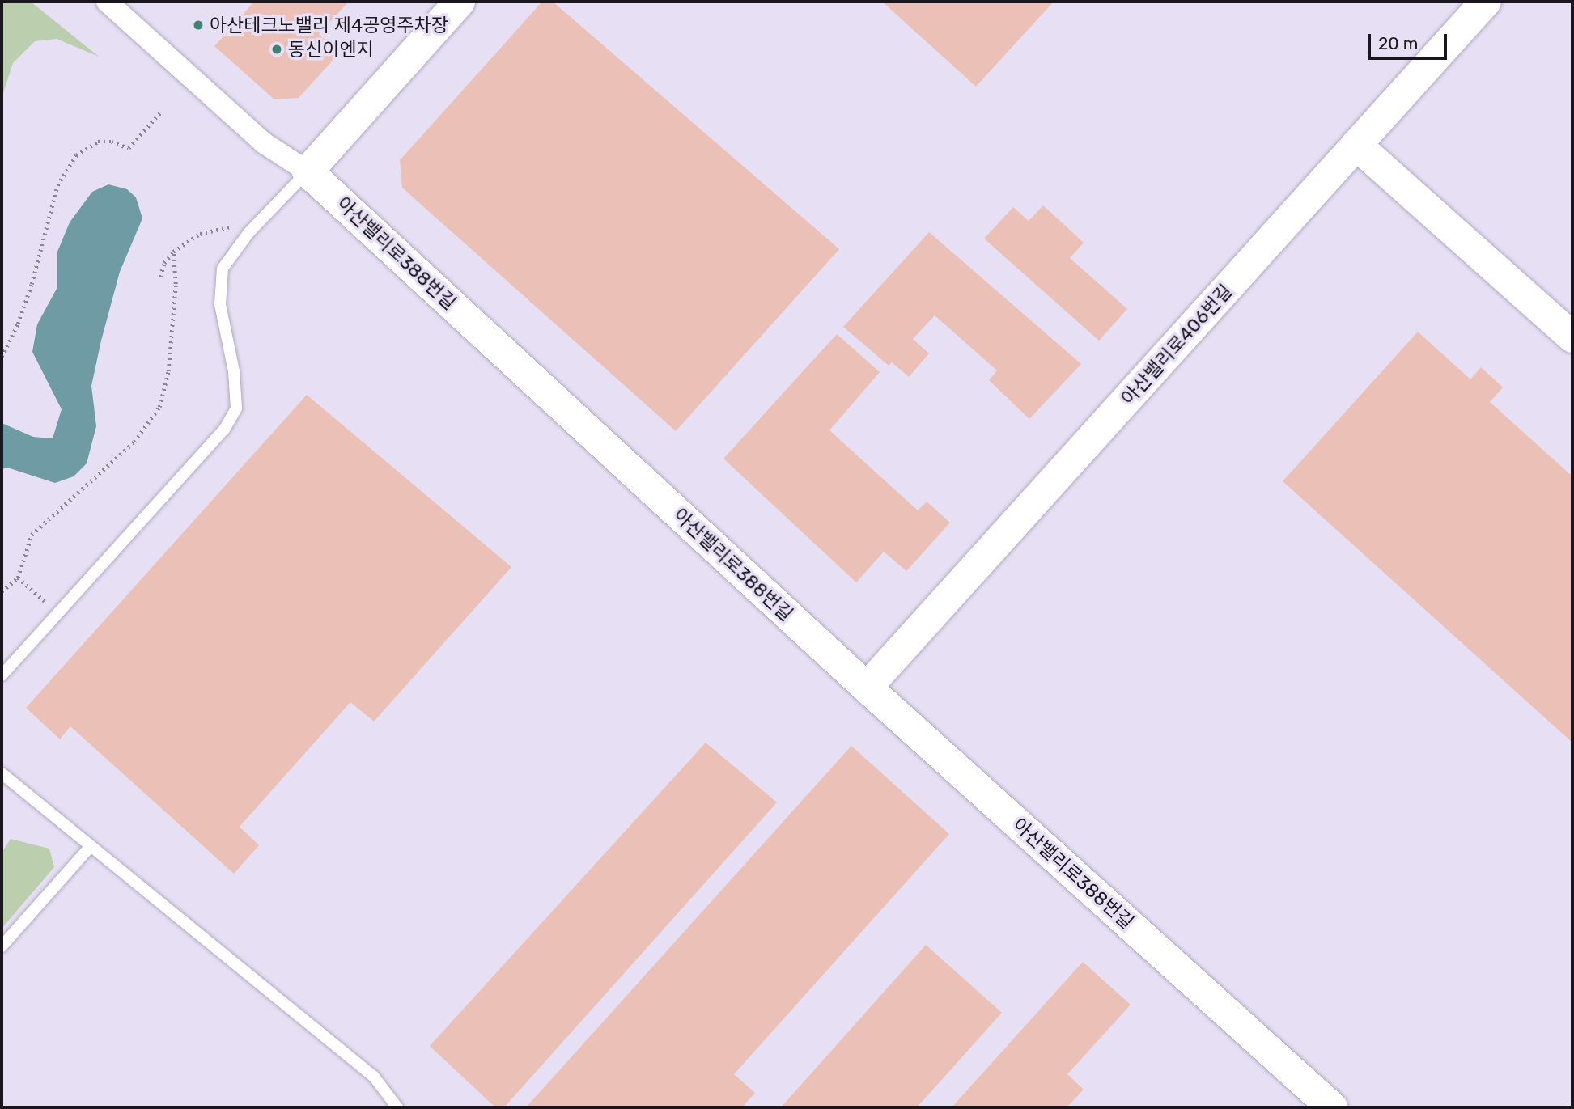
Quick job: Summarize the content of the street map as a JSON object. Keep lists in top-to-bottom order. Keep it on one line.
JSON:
{"streets":{"street":["아산밸리로388번길","아산밸리로406번길"]},"crossings":[["아산밸리로388번길","아산밸리로406번길"]],"places":["아산테크노밸리 제4공영주차장","동신이엔지"],"scale_bar":"20 m"}
